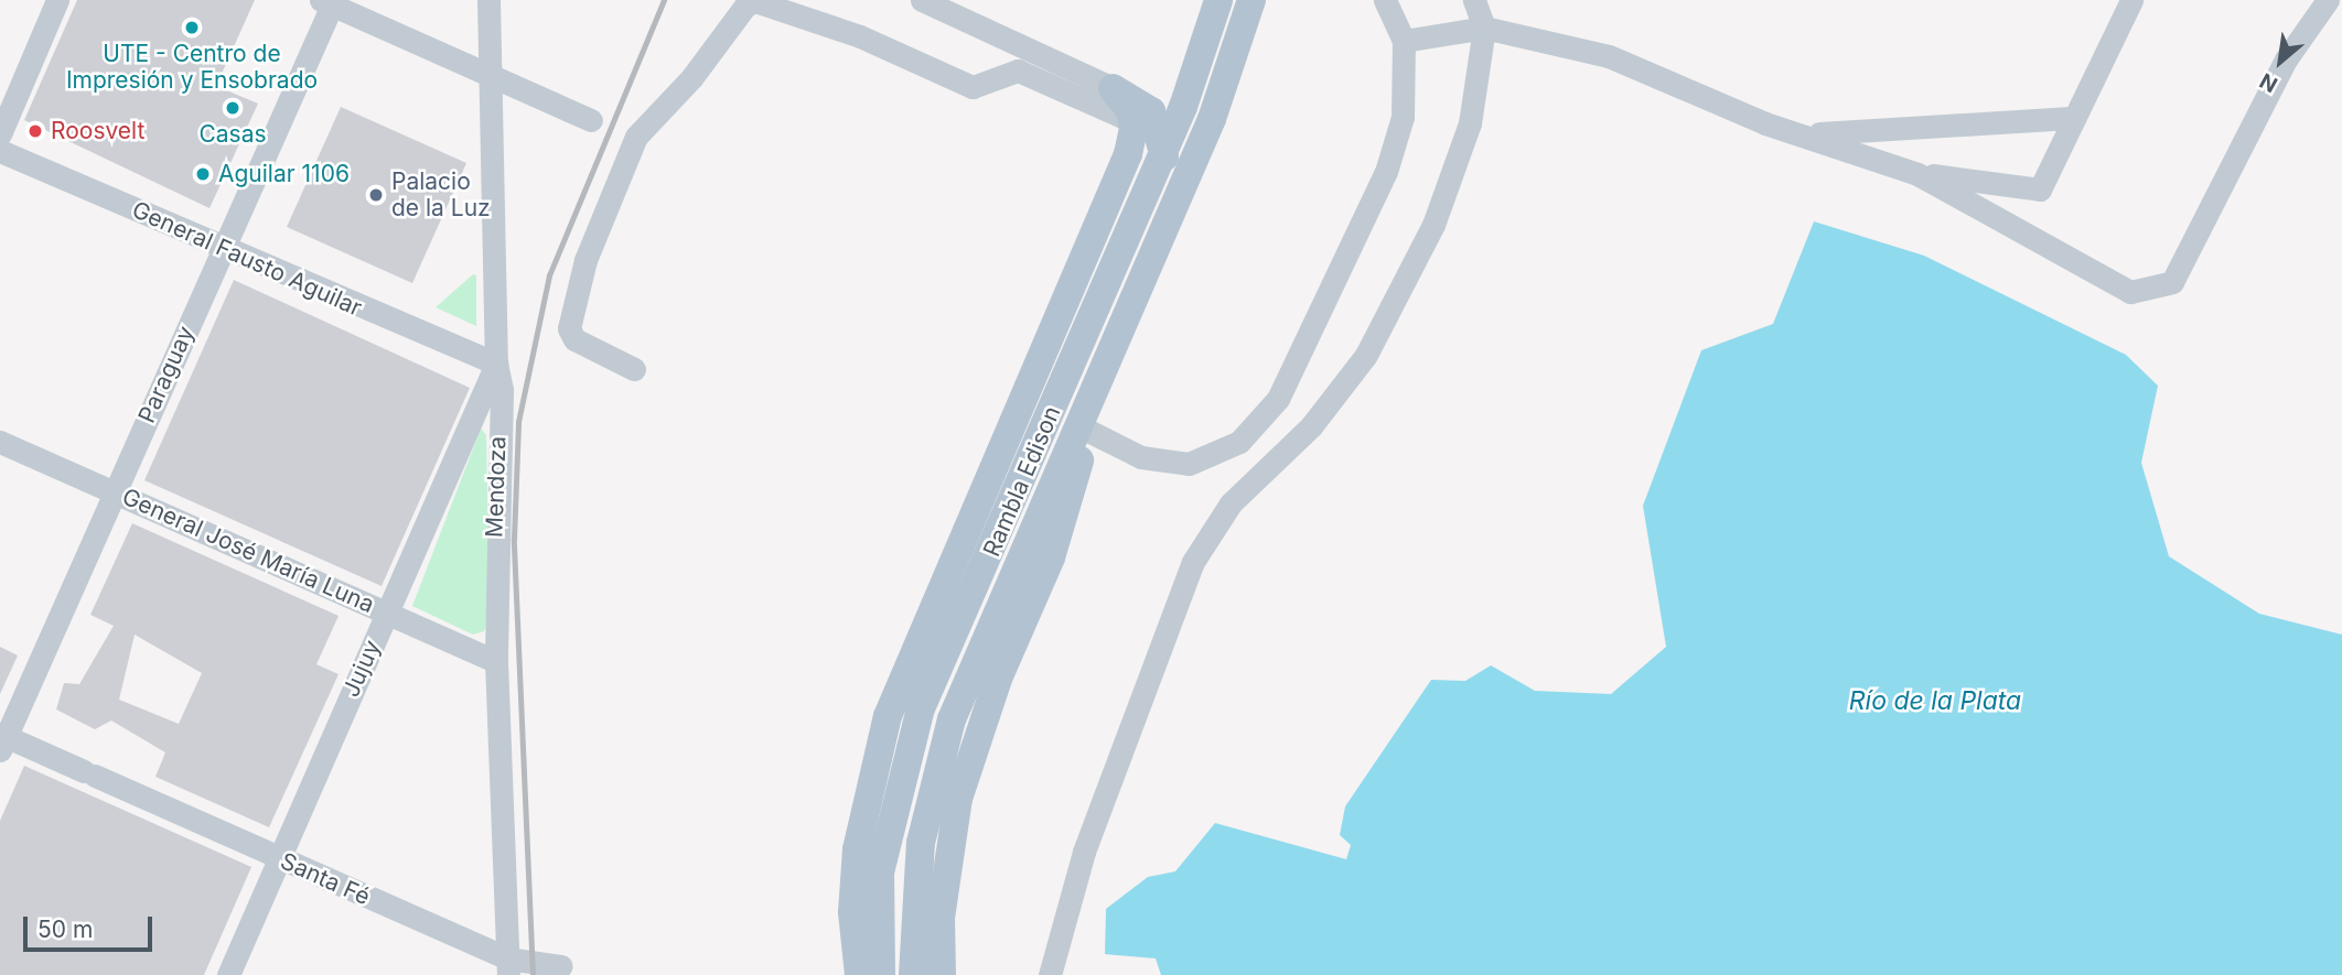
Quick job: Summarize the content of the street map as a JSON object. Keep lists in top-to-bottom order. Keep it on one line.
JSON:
{"streets":{"main road":["Rambla Edison"],"street":["General Fausto Aguilar","Paraguay","Mendoza","General José María Luna","Jujuy","Santa Fé"]},"crossings":[["General Fausto Aguilar","Paraguay"],["General Fausto Aguilar","Mendoza"],["General Fausto Aguilar","Jujuy"],["Paraguay","General José María Luna"],["Paraguay","Santa Fé"],["Mendoza","General José María Luna"],["Mendoza","Jujuy"],["Mendoza","Santa Fé"],["General José María Luna","Jujuy"],["Jujuy","Santa Fé"]],"water":["Río de la Plata"],"places":["UTE - Centro de Impresión y Ensobrado","Casas","Roosvelt","Aguilar 1106","Palacio de la Luz"],"scale_bar":"50 m","north":"bottom left"}
